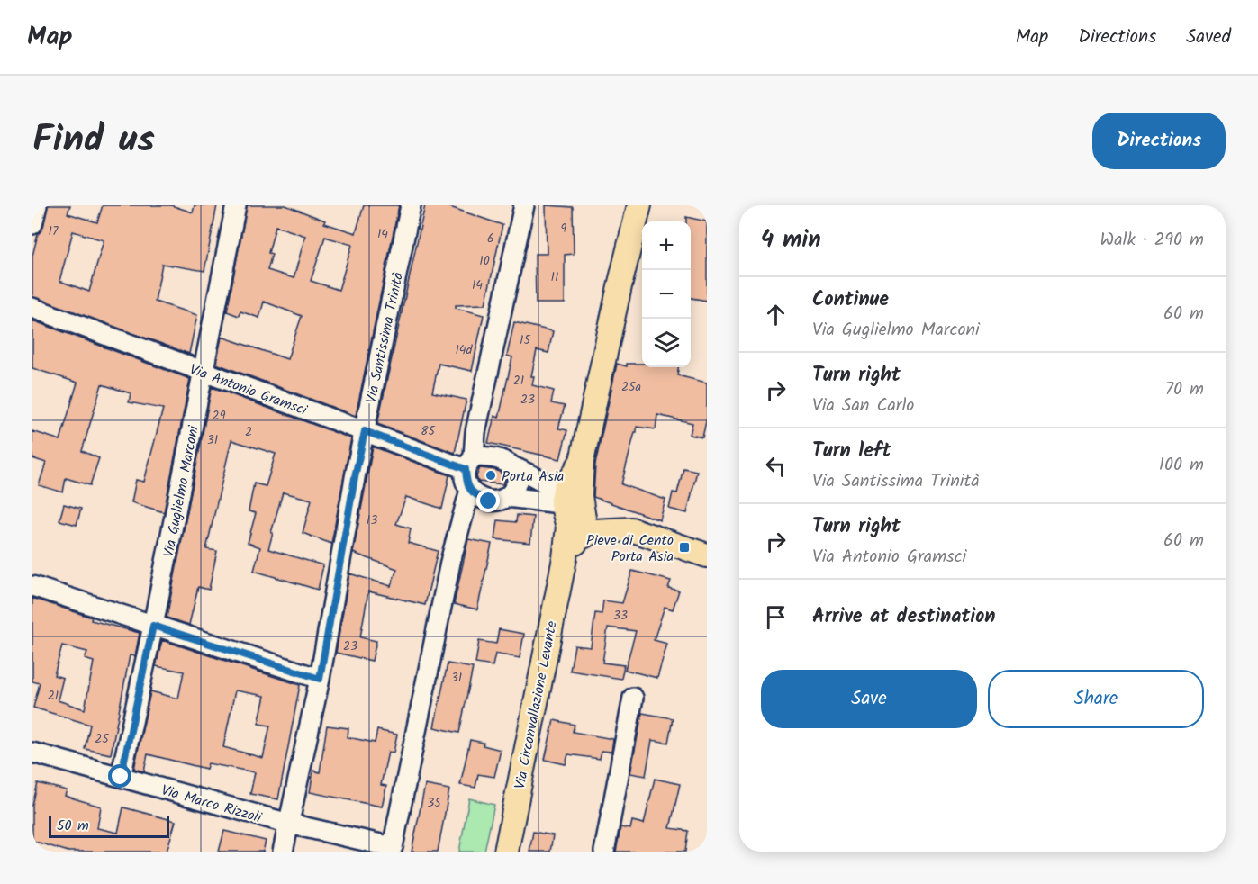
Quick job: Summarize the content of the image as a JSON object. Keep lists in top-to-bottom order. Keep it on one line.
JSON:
{"streets":{"main road":["Via Circonvallazione Levante"],"street":["Via Santissima Trinità","Via Antonio Gramsci","Via Guglielmo Marconi","Via Marco Rizzoli"]},"crossings":[["Via Santissima Trinità","Via Antonio Gramsci"],["Via Santissima Trinità","Via Marco Rizzoli"],["Via Antonio Gramsci","Via Guglielmo Marconi"],["Via Antonio Gramsci","Via Marco Rizzoli"],["Via Guglielmo Marconi","Via Marco Rizzoli"]],"places":{"other":["Porta Asia"],"transit":["Pieve di Cento Porta Asia"]},"house_numbers":["9","17","14","6","10","11","14","15","14d","21","25a","23","29","85","2","31","13","33","23","31","21","25","35"],"scale_bar":"50 m","page":{"header":"Map","nav":["Map","Directions","Saved"],"title":"Find us","buttons":["Directions",["Save","Share"]],"heading":["4 min","Walk · 290 m"],"map_buttons":["+","−"],"list":[["Continue","Via Guglielmo Marconi","60 m"],["Turn right","Via San Carlo","70 m"],["Turn left","Via Santissima Trinità","100 m"],["Turn right","Via Antonio Gramsci","60 m"],"Arrive at destination"],"scale":"50 m"}}
